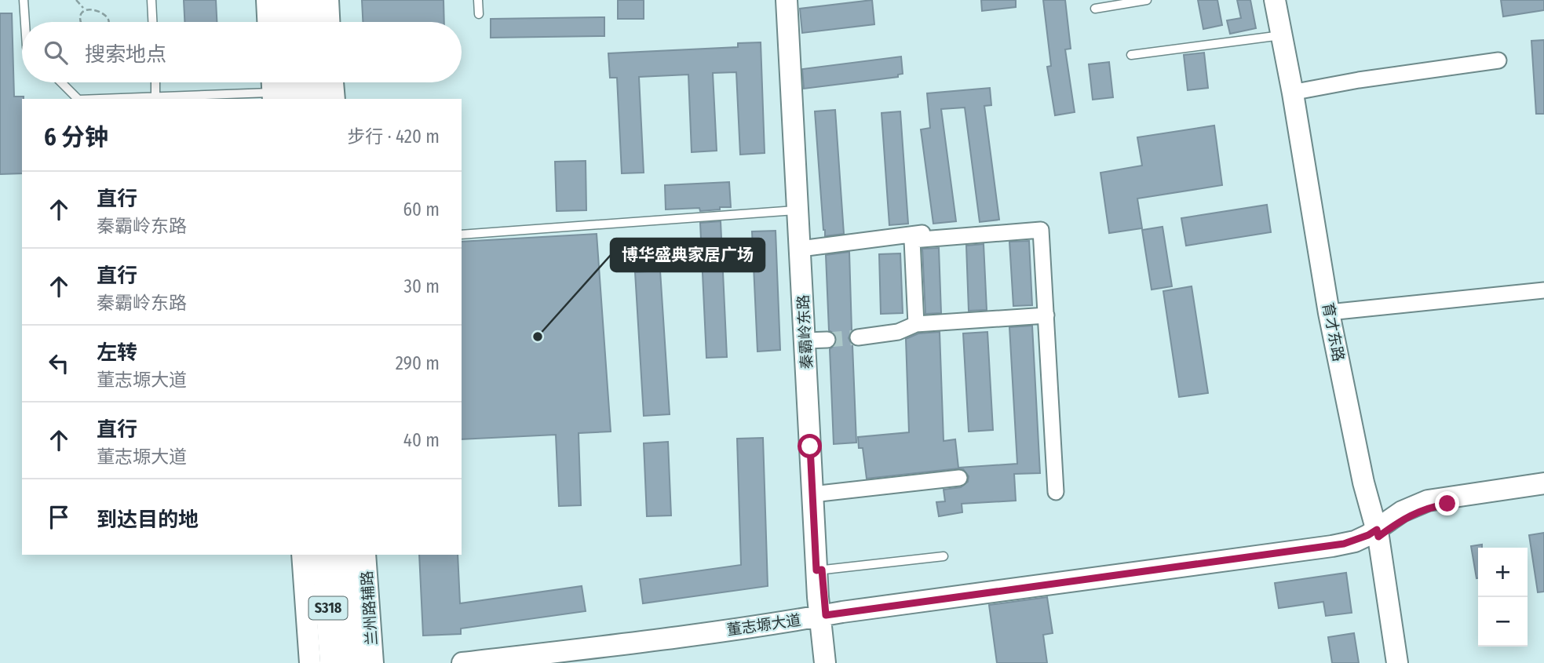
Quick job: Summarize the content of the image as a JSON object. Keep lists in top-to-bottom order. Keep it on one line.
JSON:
{"streets":{"main road":["S318"],"street":["秦霸岭东路","育才东路","兰州路辅路","董志塬大道"]},"crossings":[["秦霸岭东路","董志塬大道"],["育才东路","董志塬大道"]],"places":["博华盛典家居广场"],"page":{"search":"搜索地点","heading":["6 分钟","步行 · 420 m"],"list":[["直行","秦霸岭东路","60 m"],["直行","秦霸岭东路","30 m"],["左转","董志塬大道","290 m"],["直行","董志塬大道","40 m"],"到达目的地"],"map_buttons":["+","−"]}}
